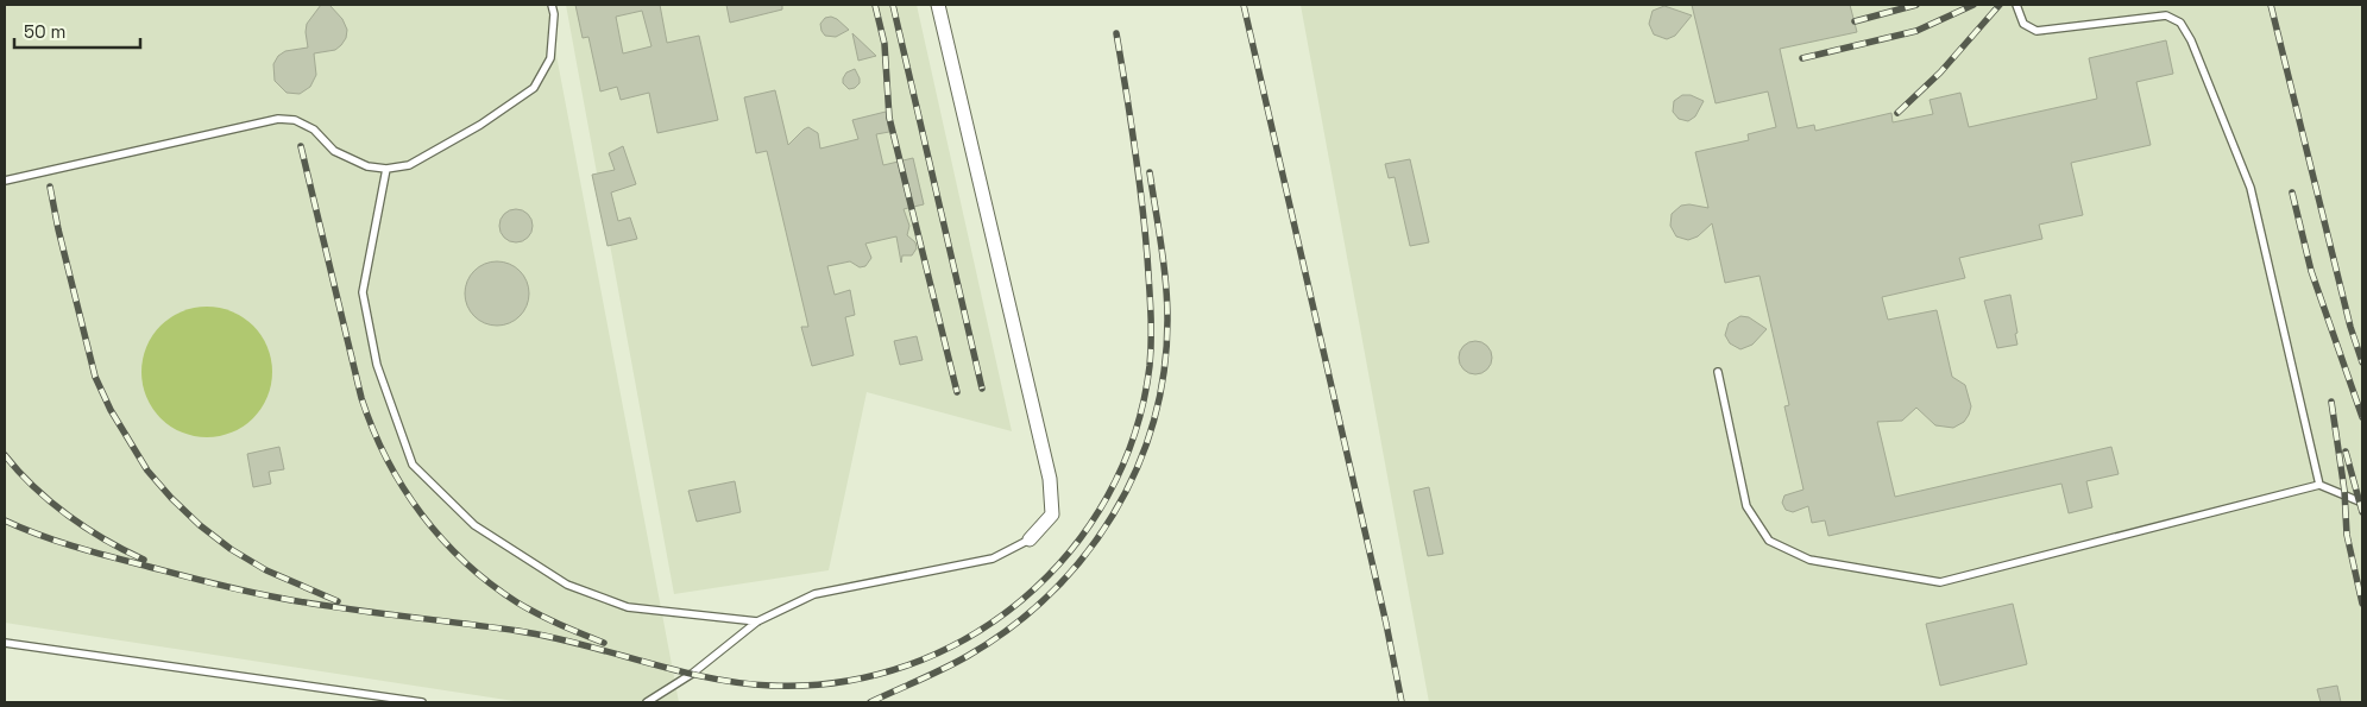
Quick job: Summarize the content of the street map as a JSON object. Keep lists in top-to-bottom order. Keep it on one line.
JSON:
{"scale_bar":"50 m"}
